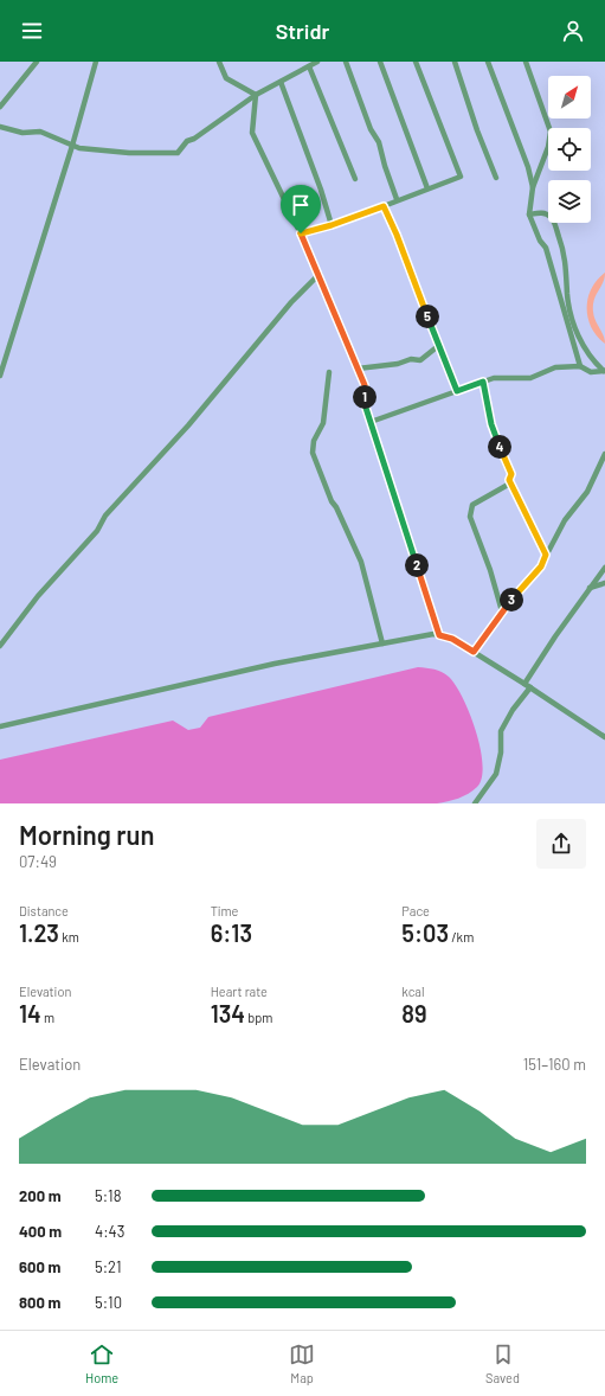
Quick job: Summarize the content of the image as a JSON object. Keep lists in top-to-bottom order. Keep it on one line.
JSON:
{"north":"top right","page":{"header":"Stridr","pins":["5","1","4","2","3"],"heading":["Morning run","07:49"],"stats":[["Distance","1.23 km"],["Time","6:13"],["Pace","5:03 /km"],["Elevation","14 m"],["Heart rate","134 bpm"],["kcal","89"]],"chart":["Elevation","151–160 m"],"list":[{"name":"200 m","note":"5:18"},{"name":"400 m","note":"4:43"},{"name":"600 m","note":"5:21"},{"name":"800 m","note":"5:10"}],"tabs":["Home","Map","Saved"]}}
